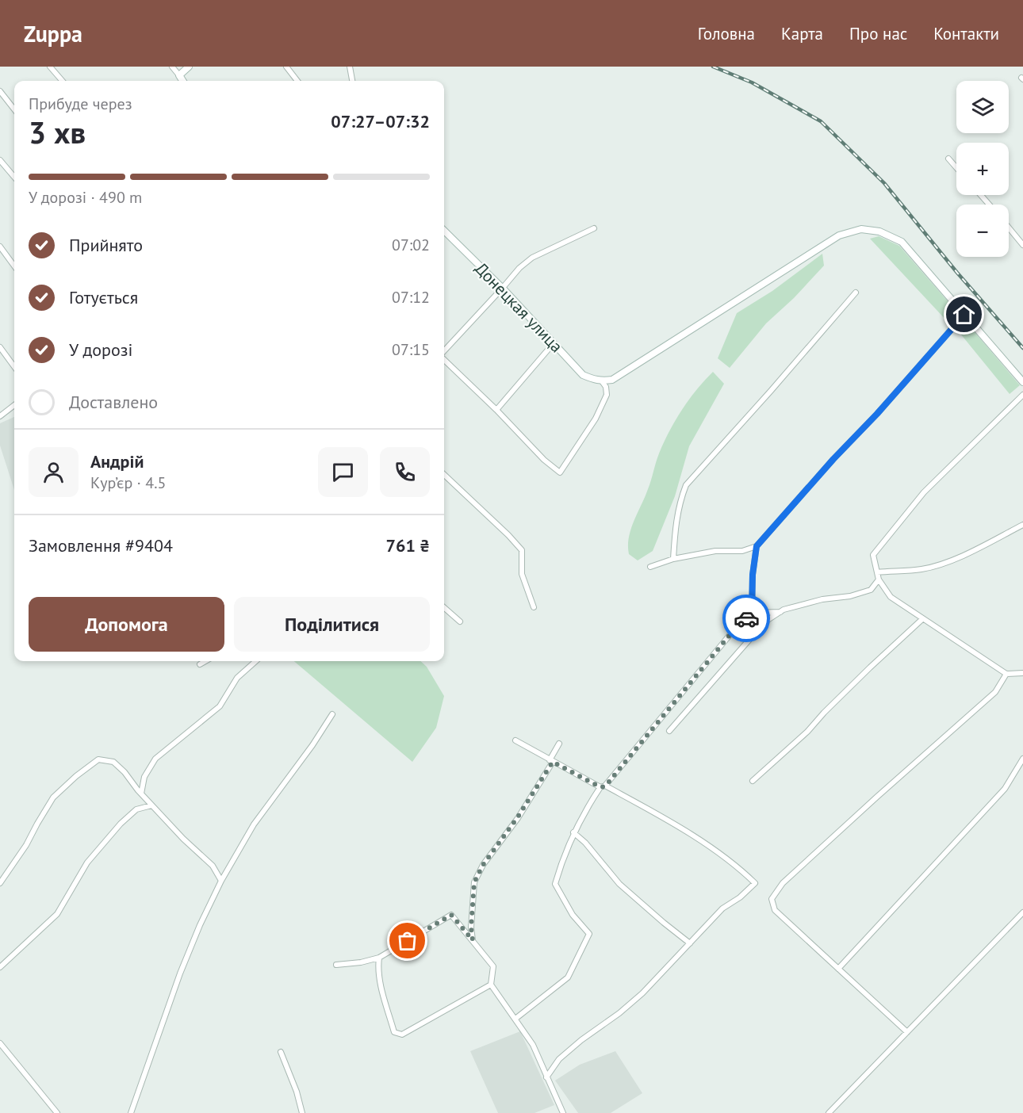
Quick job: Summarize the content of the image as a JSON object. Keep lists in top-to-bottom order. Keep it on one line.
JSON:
{"streets":{"street":["Донецкая улица"]},"page":{"header":"Zuppa","nav":["Головна","Карта","Про нас","Контакти"],"map_buttons":["+","−"],"heading":["3 хв","Прибуде через","07:27–07:32"],"panel":["Андрій","Кур’єр · 4.5","Замовлення #9404","761 ₴"],"bar":"У дорозі · 490 m","list":[["Прийнято","07:02"],["Готується","07:12"],["У дорозі","07:15"],"Доставлено"],"buttons":["Допомога","Поділитися"]}}
